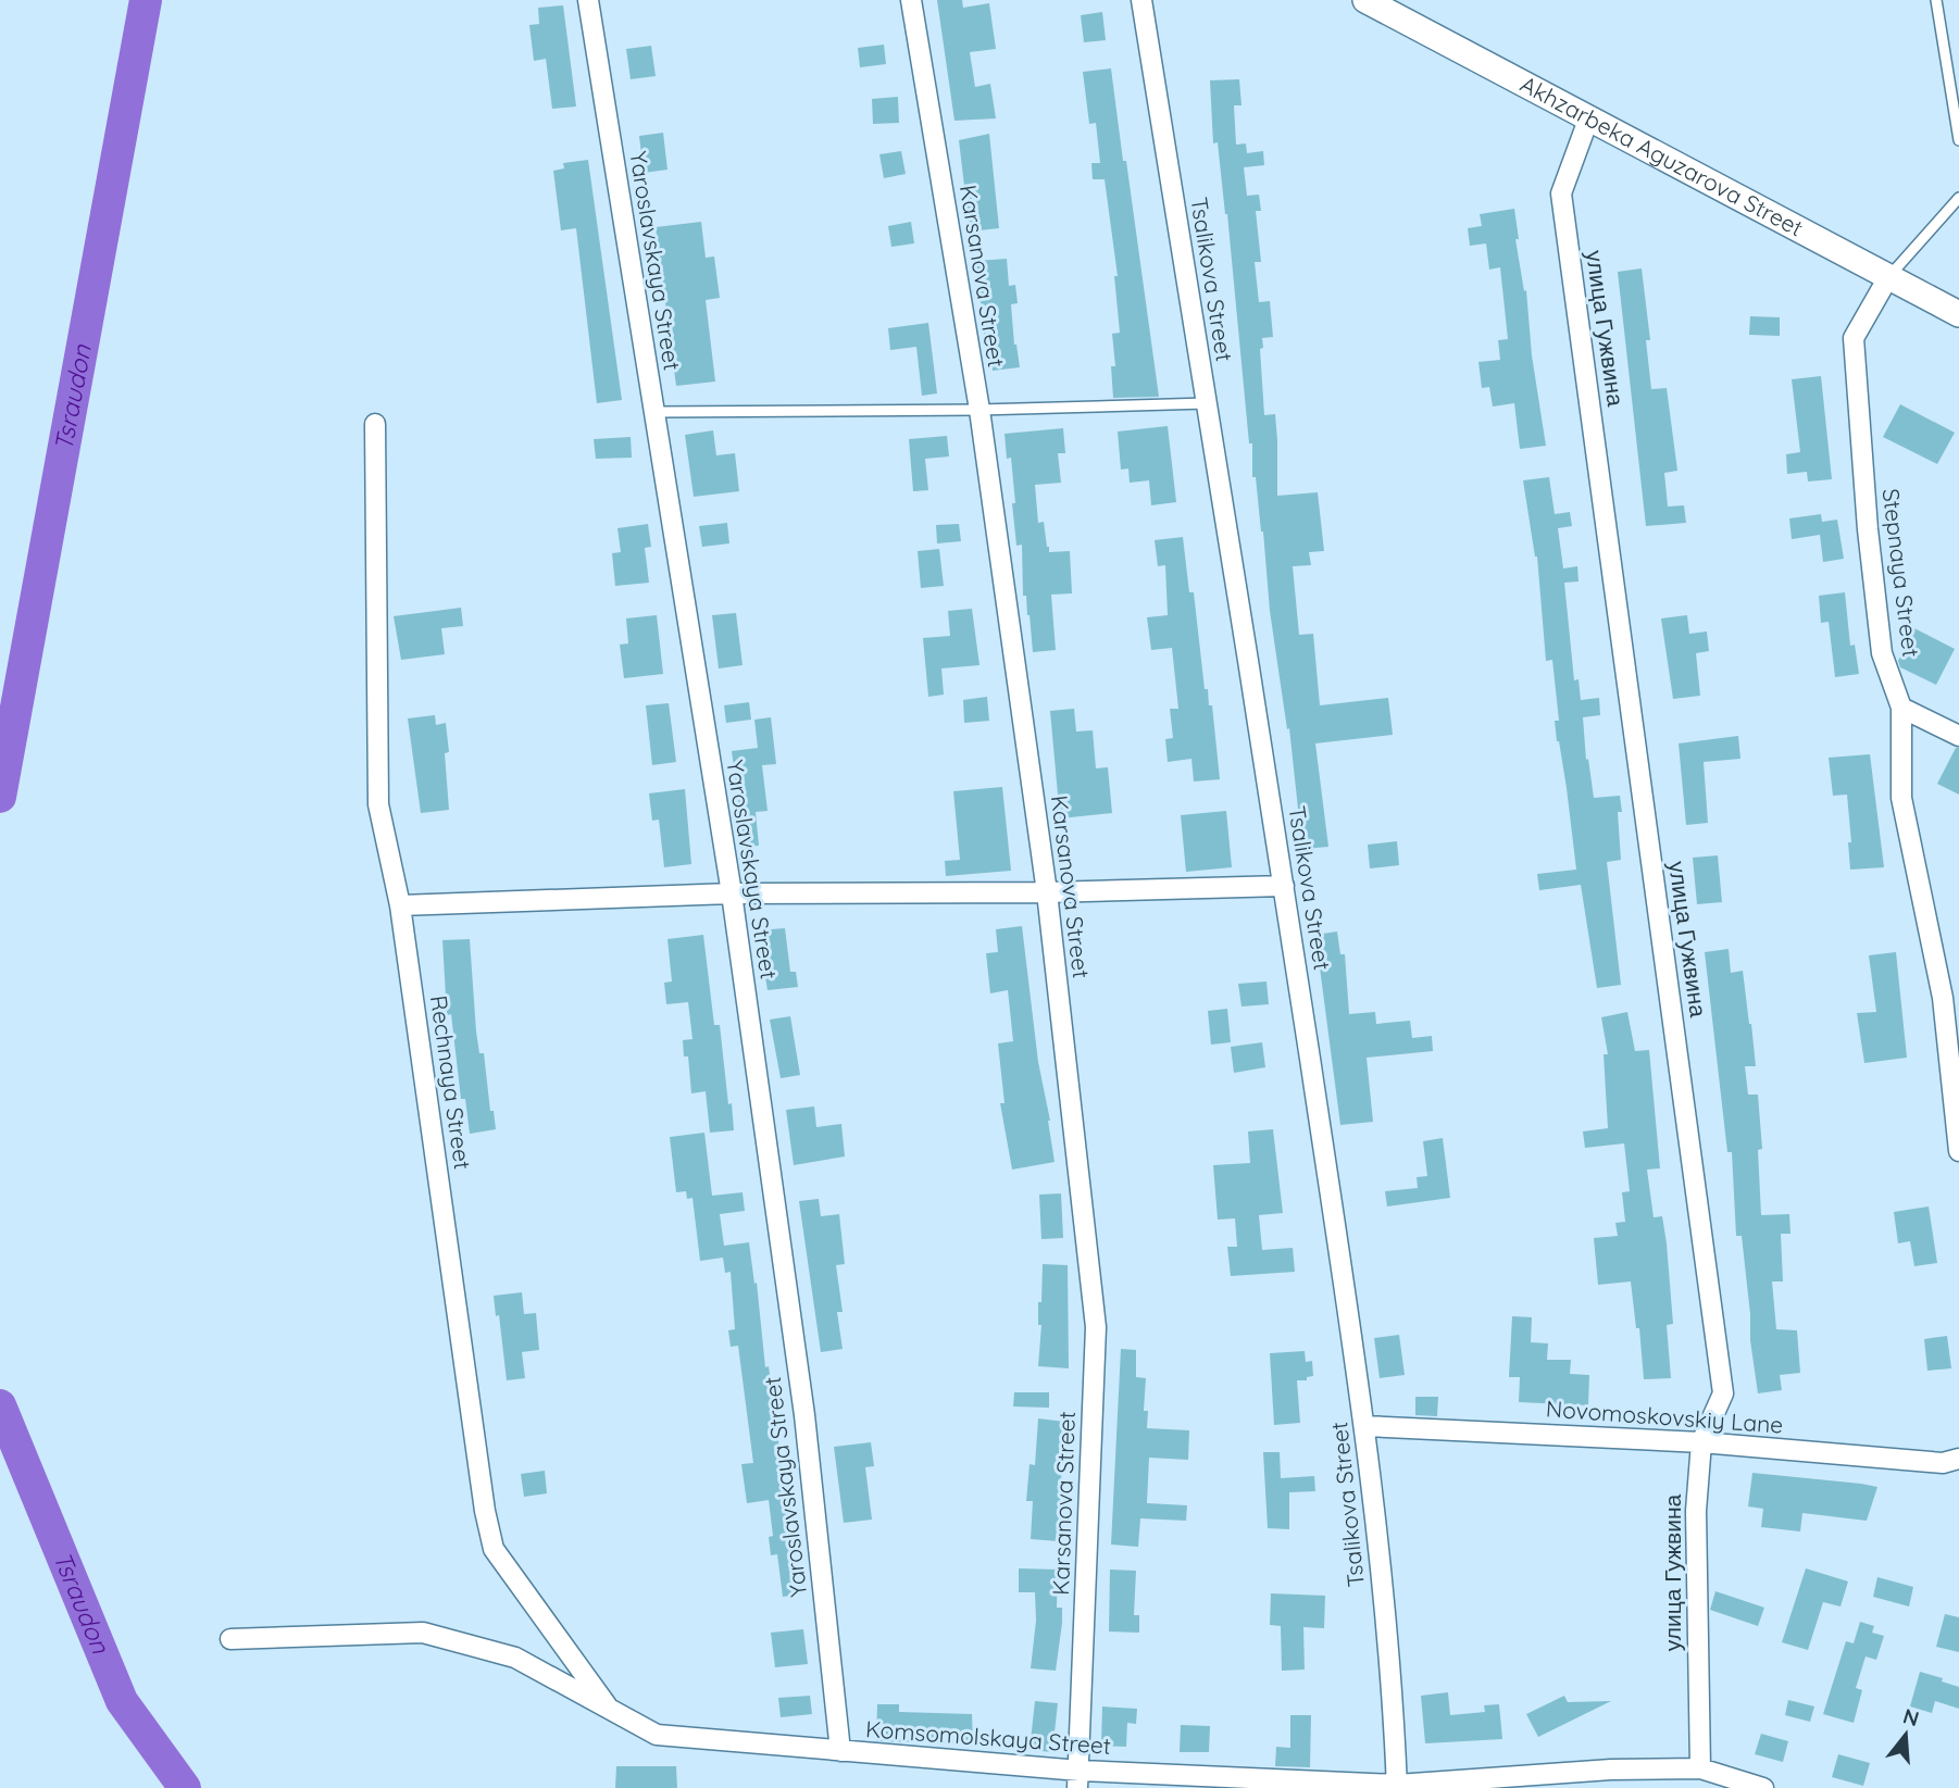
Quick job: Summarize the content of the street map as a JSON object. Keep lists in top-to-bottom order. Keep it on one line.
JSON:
{"streets":{"street":["Akhzarbeka Aguzarova Street","Yaroslavskaya Street","Karsanova Street","Tsalikova Street","улица Гужвина","Stepnaya Street","Rechnaya Street","Novomoskovskiy Lane","Komsomolskaya Street"]},"crossings":[["Akhzarbeka Aguzarova Street","улица Гужвина"],["Akhzarbeka Aguzarova Street","Stepnaya Street"],["Yaroslavskaya Street","Komsomolskaya Street"],["Karsanova Street","Komsomolskaya Street"],["Tsalikova Street","Novomoskovskiy Lane"],["Tsalikova Street","Komsomolskaya Street"],["улица Гужвина","Novomoskovskiy Lane"],["улица Гужвина","Komsomolskaya Street"],["Rechnaya Street","Komsomolskaya Street"]],"water":["Tsraudon"],"north":"top"}
